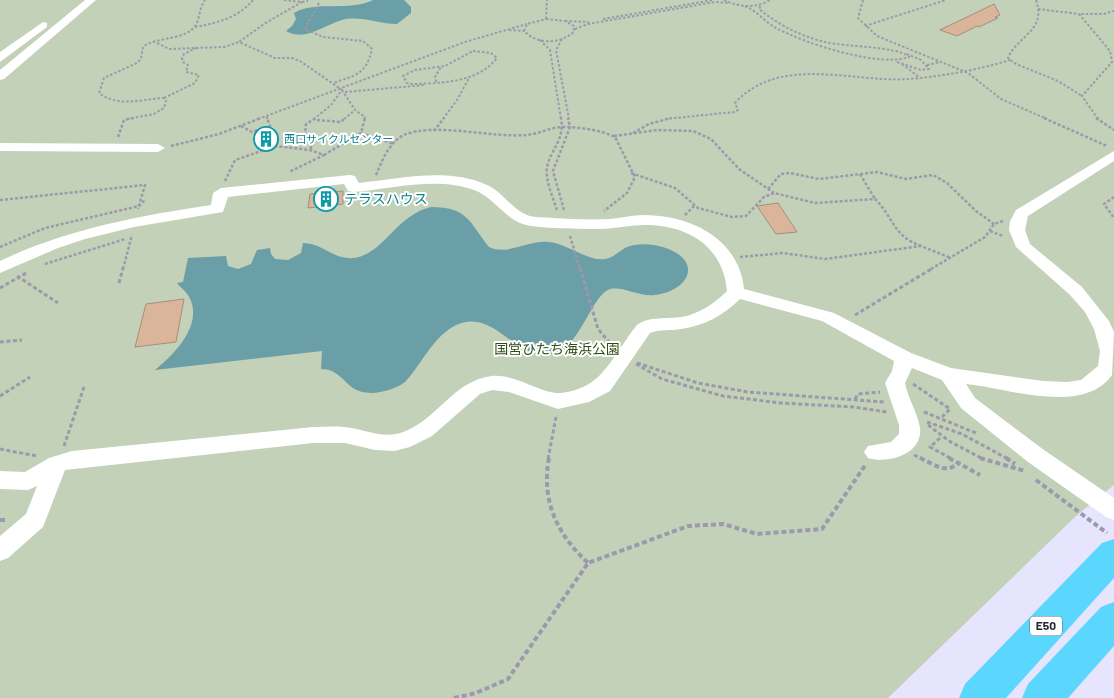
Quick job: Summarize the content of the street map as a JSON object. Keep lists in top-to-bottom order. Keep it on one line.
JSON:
{"streets":{"highway":["E50"]},"parks":["国営ひたち海浜公園"],"places":{"building":["西口サイクルセンター","テラスハウス"]}}
